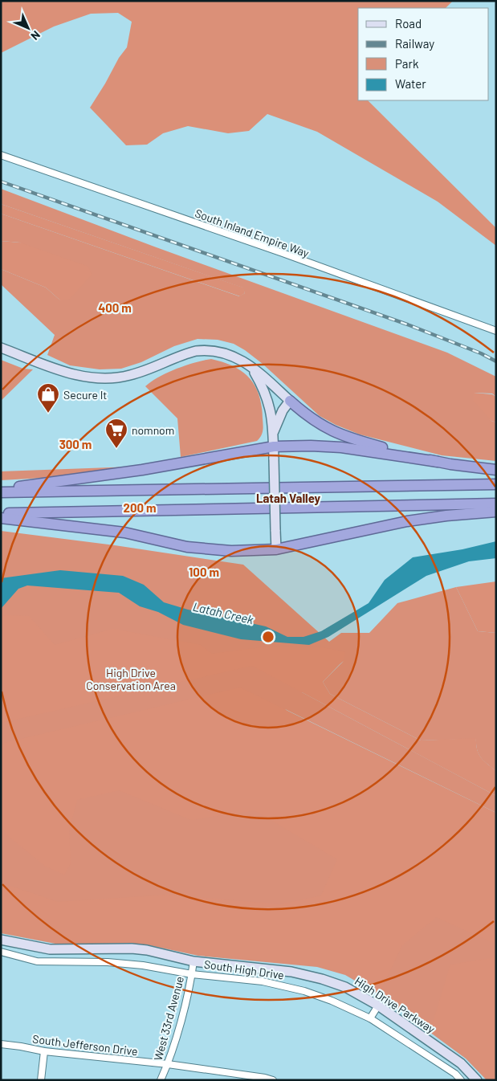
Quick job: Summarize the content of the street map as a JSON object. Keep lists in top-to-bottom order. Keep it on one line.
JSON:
{"streets":{"main road":["South High Drive","High Drive Parkway"],"street":["South Inland Empire Way","West 33rd Avenue","South Jefferson Drive"]},"crossings":[["South High Drive","High Drive Parkway"],["South High Drive","West 33rd Avenue"],["High Drive Parkway","West 33rd Avenue"],["West 33rd Avenue","South Jefferson Drive"]],"districts":["Latah Valley"],"water":["Latah Creek"],"parks":["High Drive Conservation Area"],"places":{"shop":["Secure It"],"supermarket":["nomnom"]},"legend":["Road","Railway","Park","Water"],"north":"bottom right","rings":["400 m","300 m","200 m","100 m"]}
